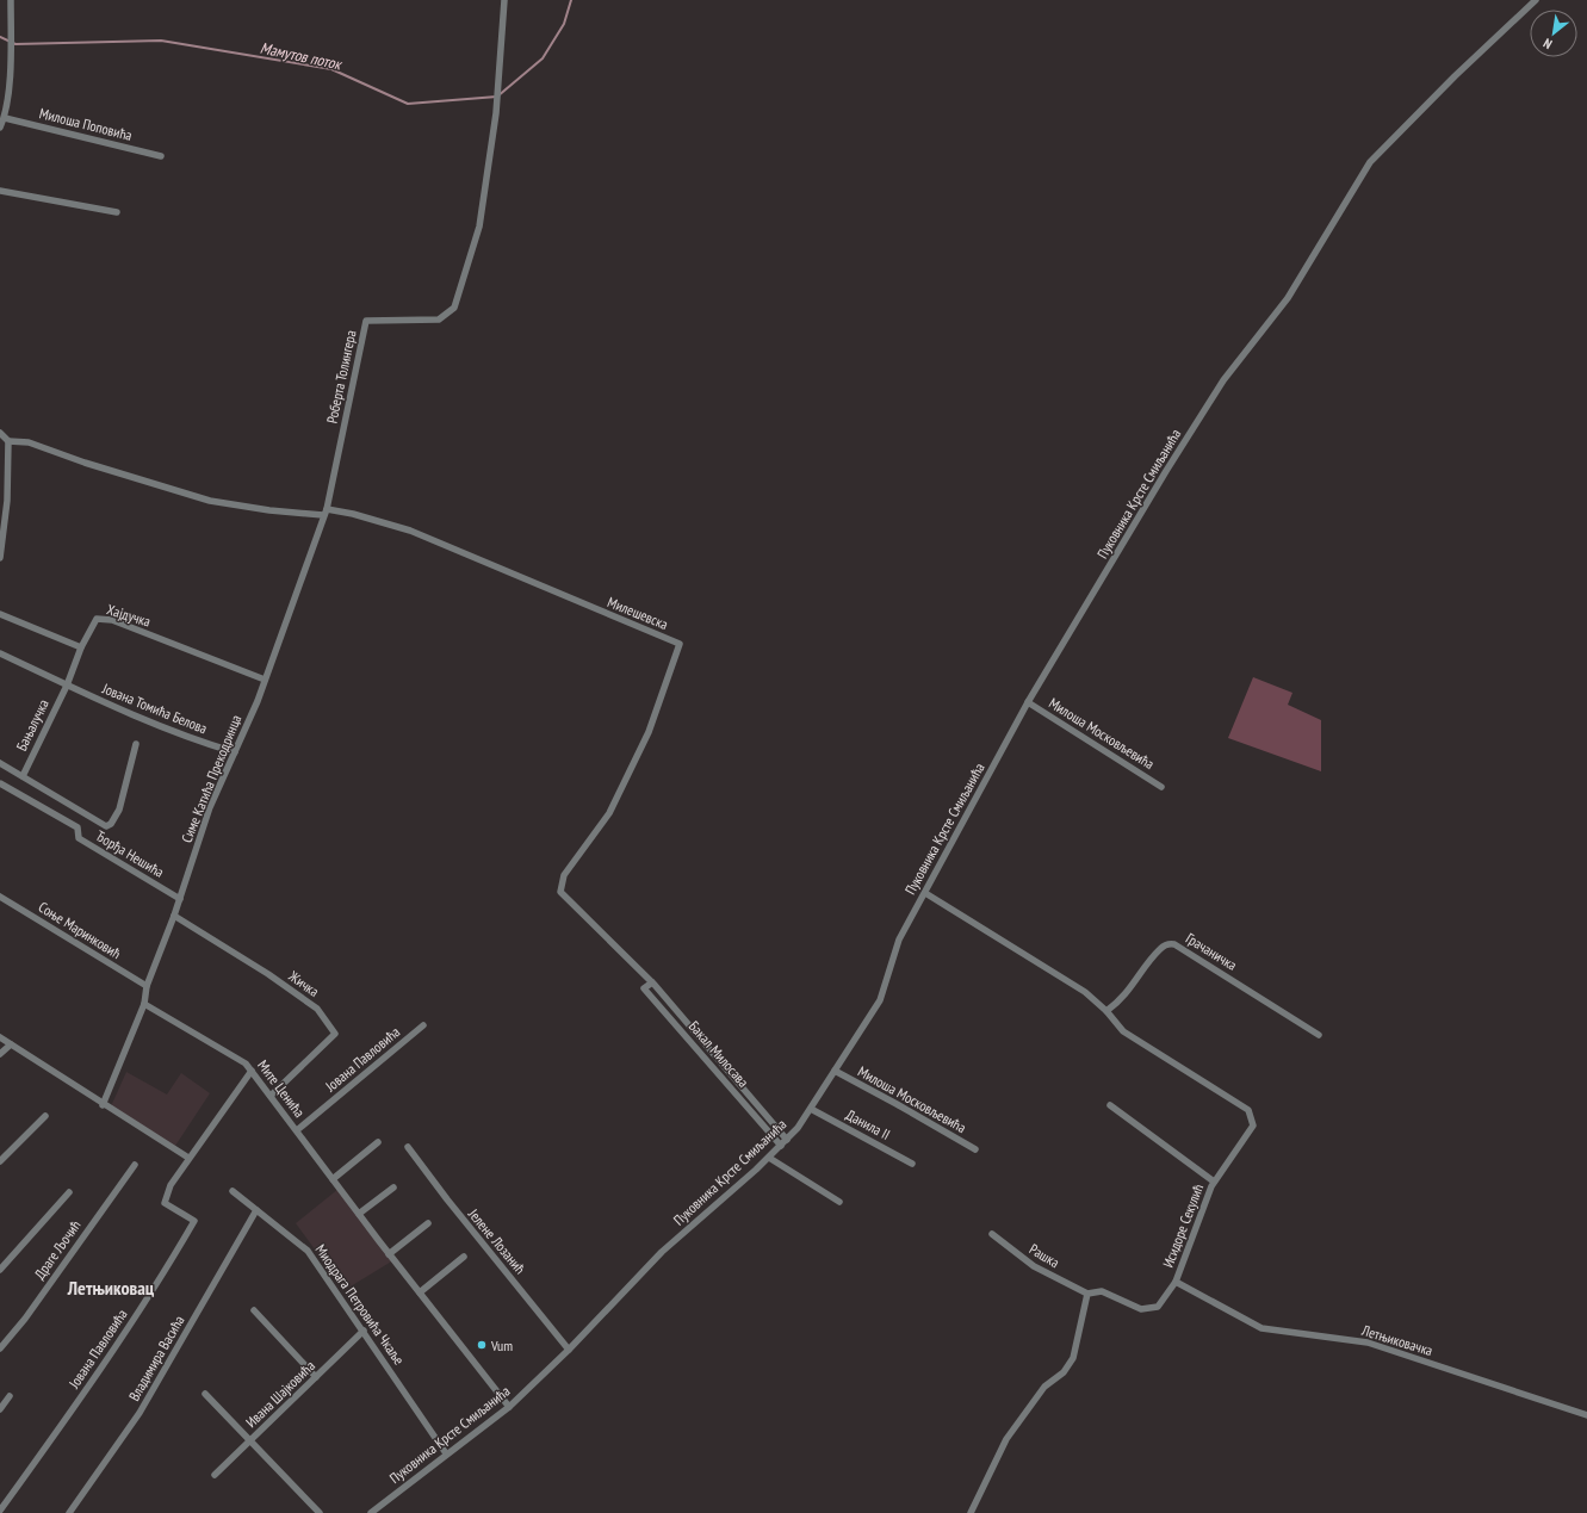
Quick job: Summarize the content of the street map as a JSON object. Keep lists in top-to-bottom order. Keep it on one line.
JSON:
{"streets":{"street":["Милоша Поповића","Роберта Толингера","Пуковника Крсте Смиљанића","Милешевска","Хајдучка","Јована Томића Белова","Бањалучка","Милоша Московљевића","Симе Катића Прекодринца","Ђорђа Нешића","Соње Маринковић","Грачаничка","Жичка","Бакал Милосава","Јована Павловића","Мите Ценића","Данила II","Исидоре Секулић","Јелене Лозанић","Драге Љочић","Рашка","Миодрага Петровића Чкаље","Летњиковачка","Владимира Васића","Ивана Шајковића"]},"crossings":[["Роберта Толингера","Милешевска"],["Роберта Толингера","Симе Катића Прекодринца"],["Пуковника Крсте Смиљанића","Милоша Московљевића"],["Пуковника Крсте Смиљанића","Бакал Милосава"],["Пуковника Крсте Смиљанића","Мите Ценића"],["Пуковника Крсте Смиљанића","Данила II"],["Пуковника Крсте Смиљанића","Исидоре Секулић"],["Пуковника Крсте Смиљанића","Јелене Лозанић"],["Пуковника Крсте Смиљанића","Миодрага Петровића Чкаље"],["Милешевска","Симе Катића Прекодринца"],["Милешевска","Бакал Милосава"],["Хајдучка","Бањалучка"],["Хајдучка","Симе Катића Прекодринца"],["Јована Томића Белова","Бањалучка"],["Јована Томића Белова","Симе Катића Прекодринца"],["Симе Катића Прекодринца","Ђорђа Нешића"],["Симе Катића Прекодринца","Соње Маринковић"],["Симе Катића Прекодринца","Жичка"],["Симе Катића Прекодринца","Мите Ценића"],["Грачаничка","Исидоре Секулић"],["Жичка","Мите Ценића"],["Јована Павловића","Мите Ценића"],["Исидоре Секулић","Рашка"],["Исидоре Секулић","Летњиковачка"],["Миодрага Петровића Чкаље","Владимира Васића"],["Миодрага Петровића Чкаље","Ивана Шајковића"]],"districts":["Летњиковац"],"water":["Мамутов поток"],"places":["Vum"],"north":"bottom left"}
